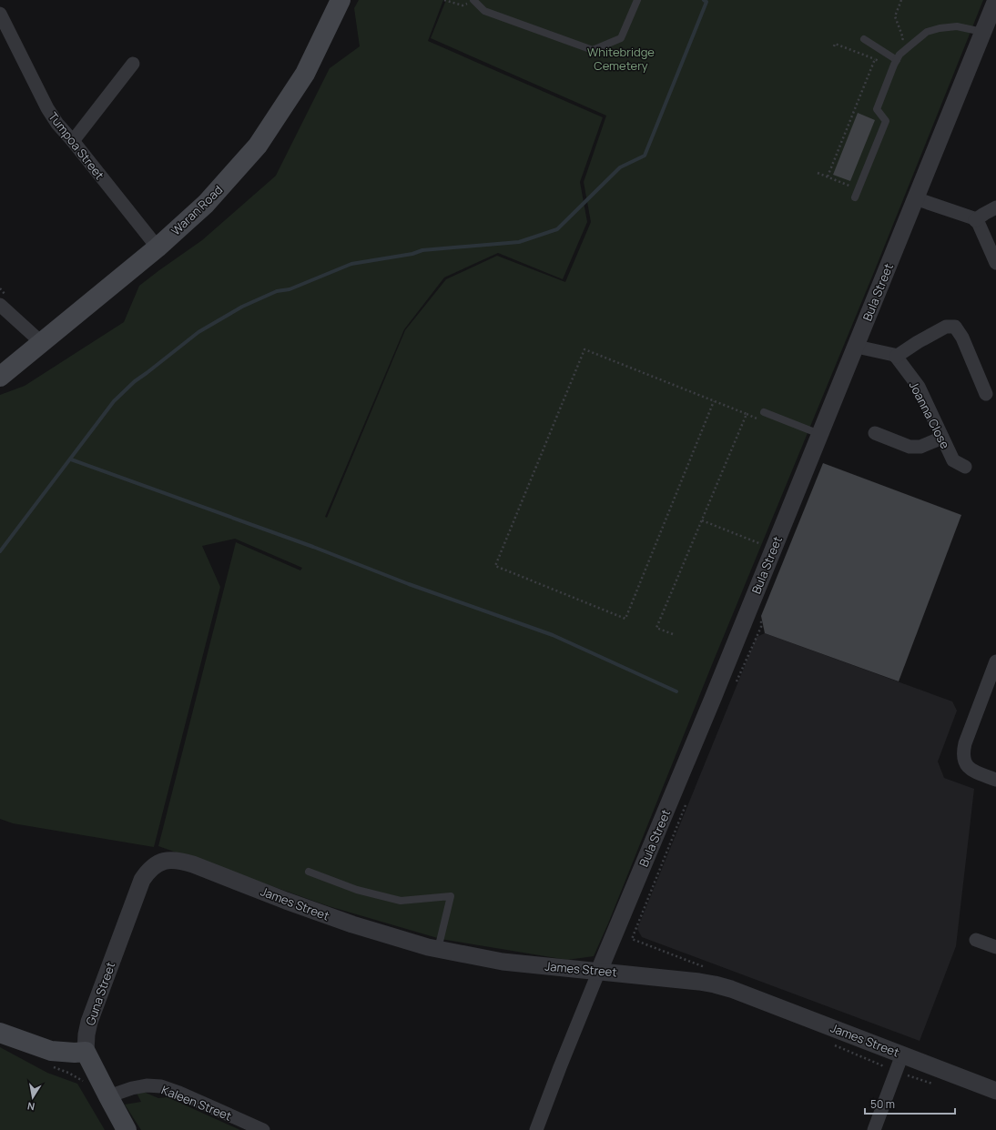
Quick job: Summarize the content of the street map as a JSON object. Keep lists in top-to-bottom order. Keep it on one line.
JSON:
{"streets":{"main road":["Waran Road","Guna Street"],"street":["Tumpoa Street","Bula Street","Joanna Close","James Street","Kaleen Street"]},"crossings":[["Tumpoa Street","Waran Road"],["Bula Street","James Street"],["James Street","Guna Street"],["Guna Street","Kaleen Street"]],"parks":["Whitebridge Cemetery"],"scale_bar":"50 m","north":"bottom"}
